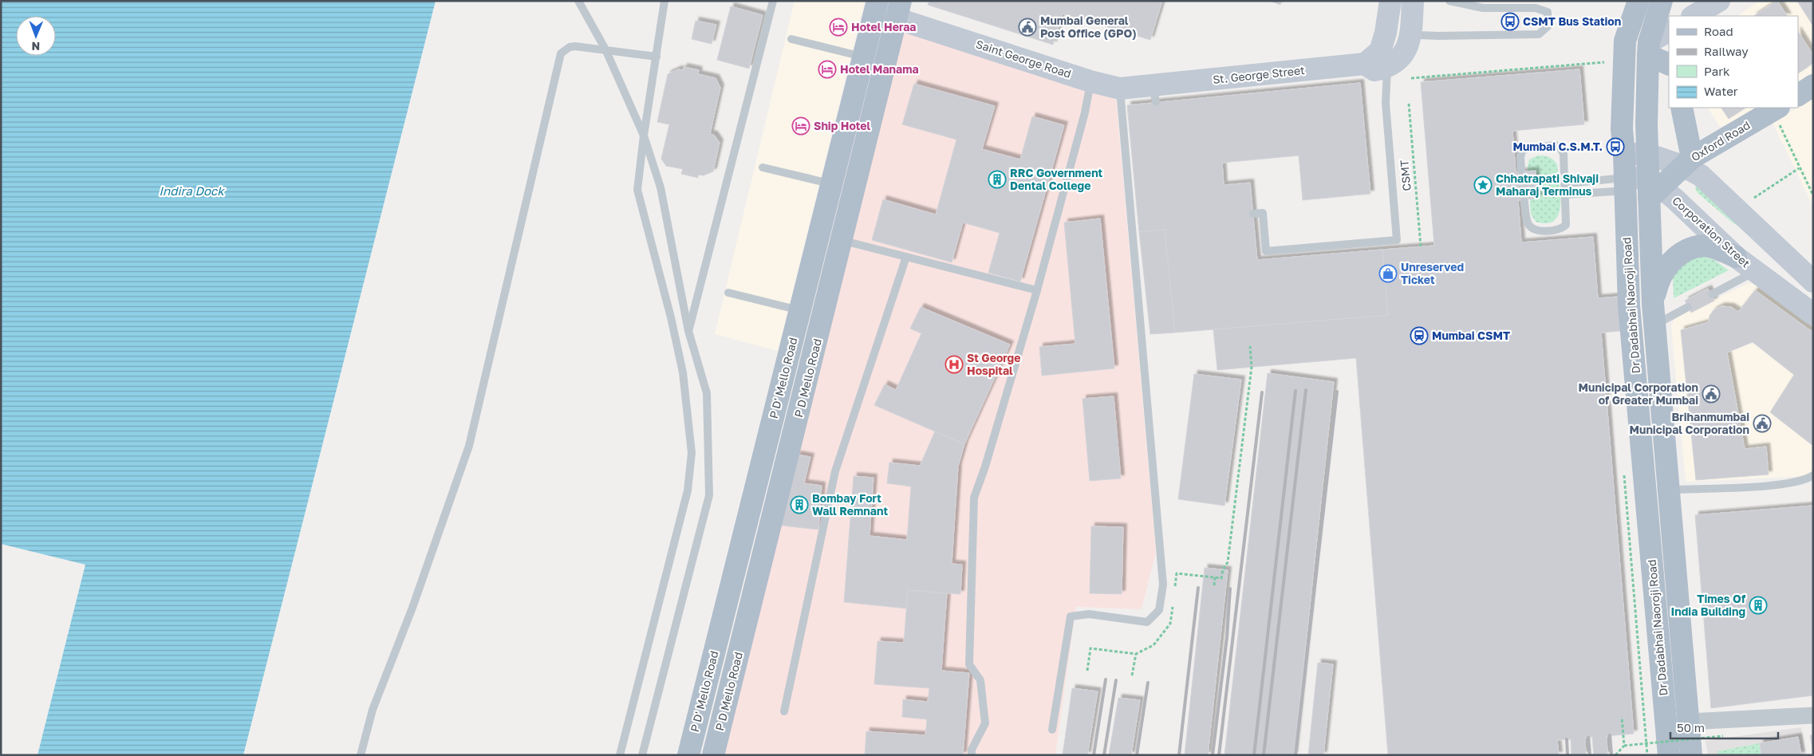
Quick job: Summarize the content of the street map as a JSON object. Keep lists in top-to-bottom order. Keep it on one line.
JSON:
{"streets":{"main road":["Saint George Road","St. George Street","Oxford Road","Corporation Street","Dr Dadabhai Naoroji Road","P D' Mello Road","P D Mello Road"],"path":["CSMT"]},"crossings":[["Saint George Road","St. George Street"],["Saint George Road","P D Mello Road"],["Oxford Road","Corporation Street"],["Oxford Road","Dr Dadabhai Naoroji Road"],["Corporation Street","Dr Dadabhai Naoroji Road"],["P D' Mello Road","P D Mello Road"]],"water":["Indira Dock"],"places":{"bus stop":["CSMT Bus Station","Mumbai C.S.M.T."],"hotel":["Hotel Heraa","Hotel Manama","Ship Hotel"],"public building":["Mumbai General Post Office (GPO)","Municipal Corporation of Greater Mumbai","Brihanmumbai Municipal Corporation"],"building":["RRC Government Dental College","Bombay Fort Wall Remnant","Times Of India Building"],"place":["Chhatrapati Shivaji Maharaj Terminus"],"shop":["Unreserved Ticket"],"station":["Mumbai CSMT"],"hospital":["St George Hospital"]},"legend":["Road","Railway","Park","Water"],"scale_bar":"50 m","north":"bottom"}
